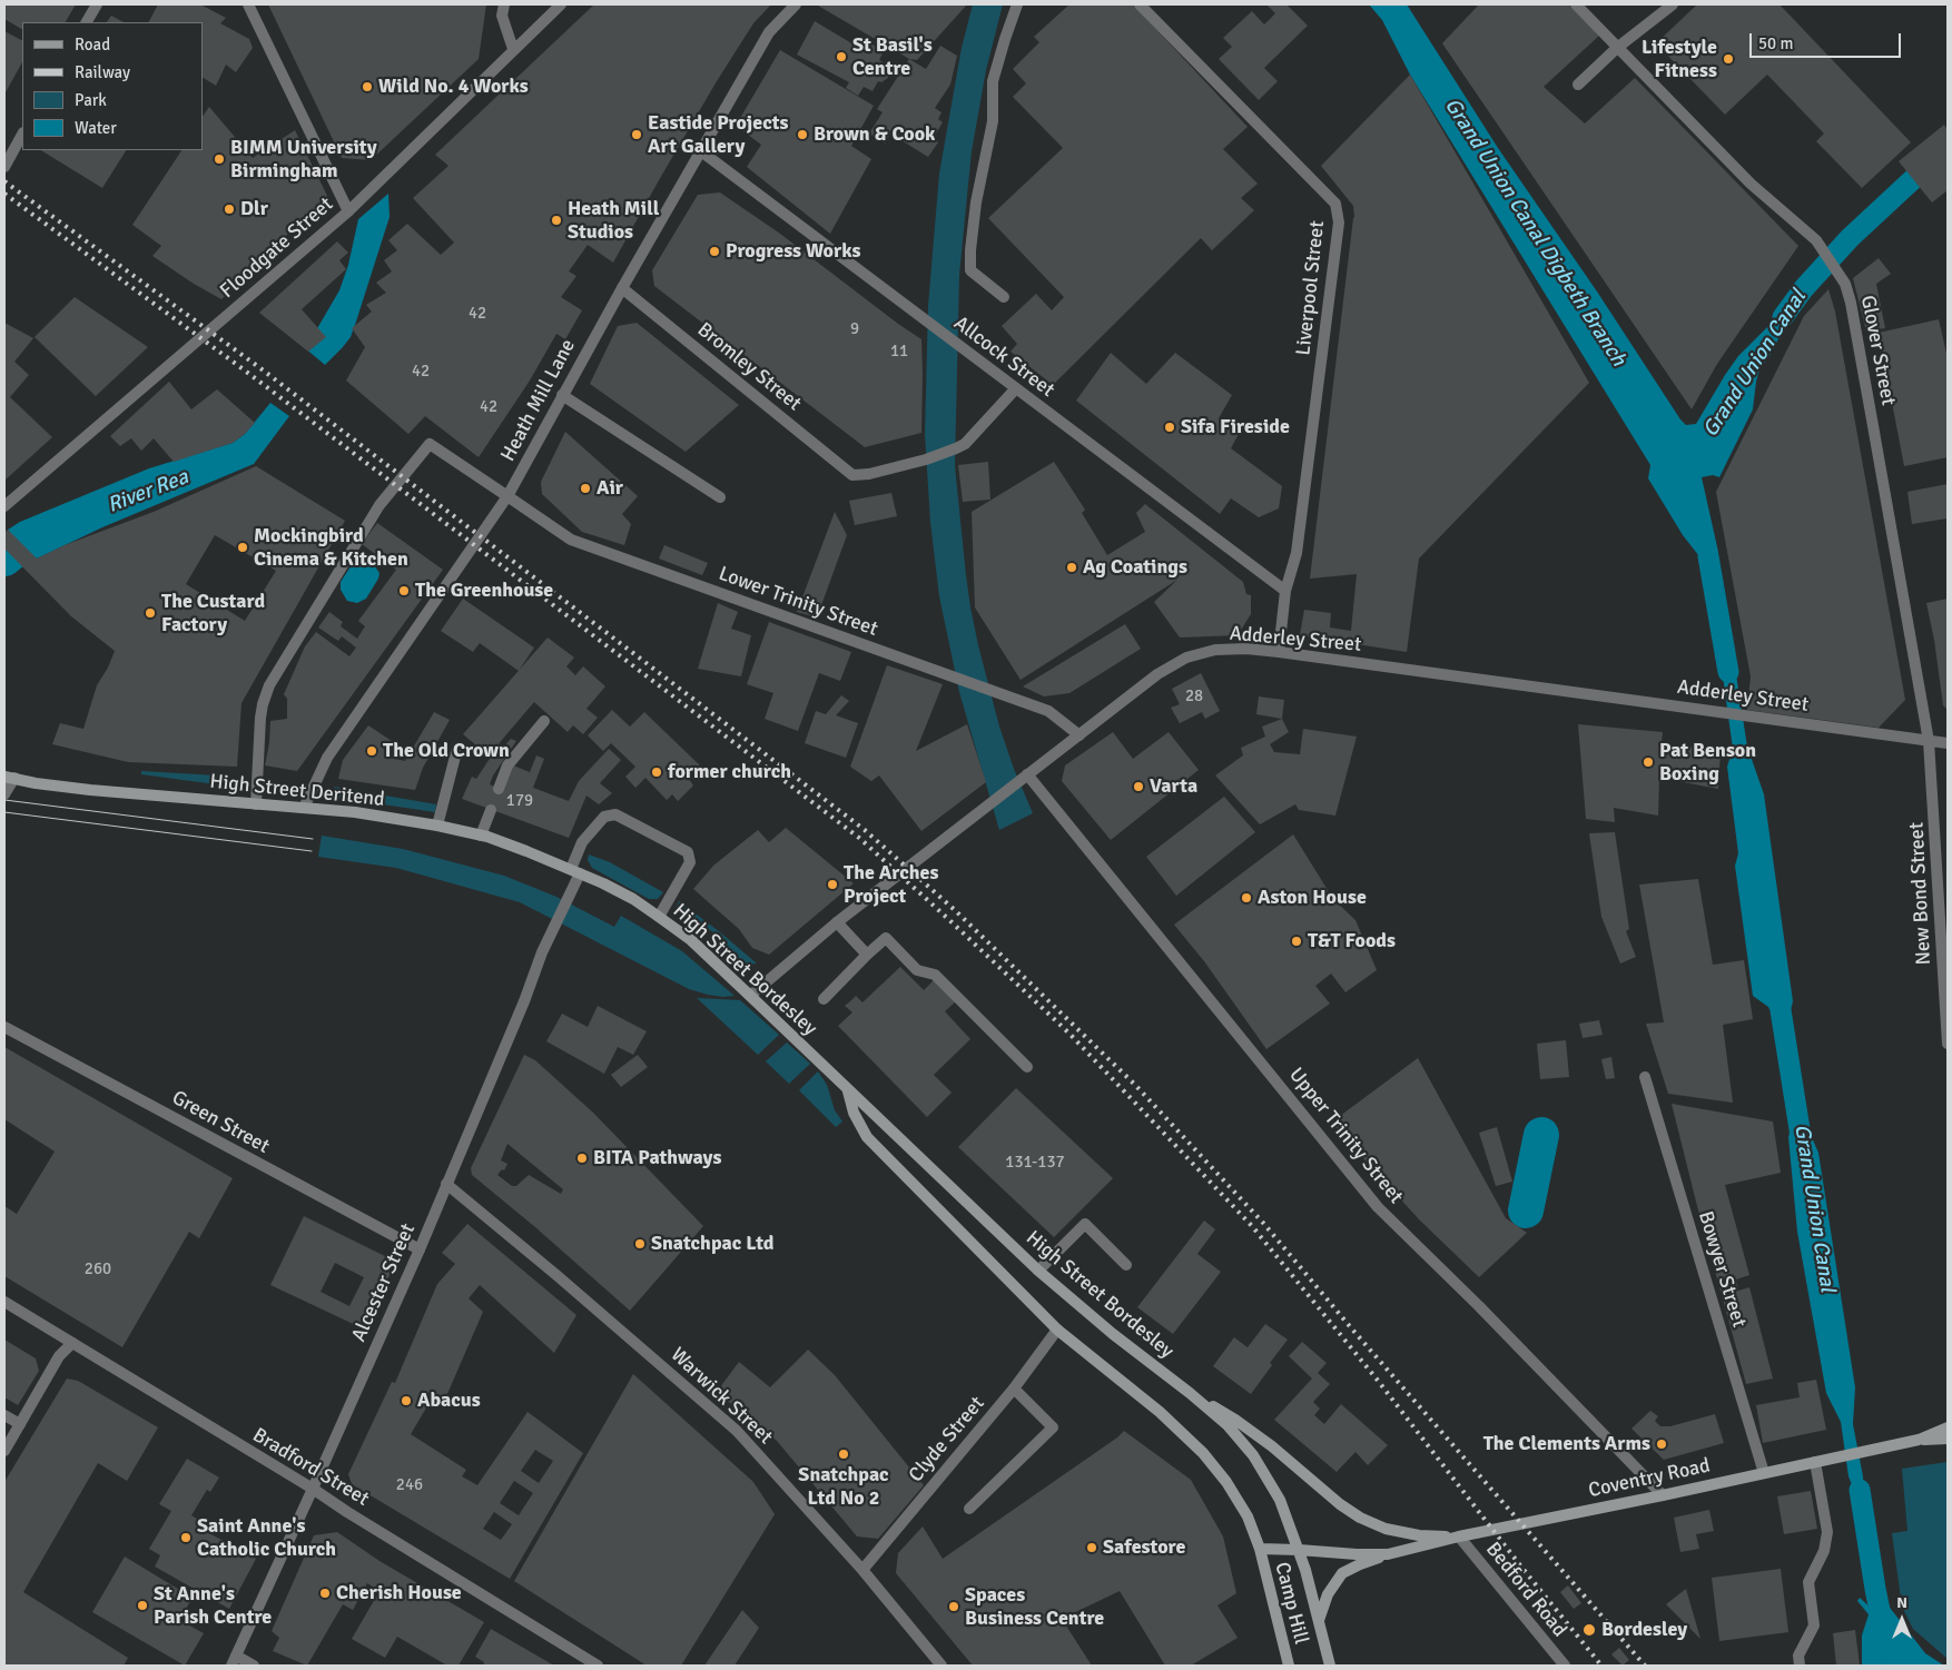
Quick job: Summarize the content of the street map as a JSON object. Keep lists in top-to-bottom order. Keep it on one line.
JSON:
{"streets":{"main road":["High Street Deritend","High Street Bordesley","Coventry Road","Camp Hill"],"street":["Floodgate Street","Liverpool Street","Glover Street","Allcock Street","Bromley Street","Heath Mill Lane","Lower Trinity Street","Adderley Street","New Bond Street","Green Street","Upper Trinity Street","Bowyer Street","Alcester Street","Warwick Street","Clyde Street","Bradford Street","Bedford Road"]},"crossings":[["Liverpool Street","Allcock Street"],["Liverpool Street","Adderley Street"],["Glover Street","Adderley Street"],["Glover Street","New Bond Street"],["Allcock Street","Bromley Street"],["Allcock Street","Heath Mill Lane"],["Bromley Street","Heath Mill Lane"],["Heath Mill Lane","Lower Trinity Street"],["Heath Mill Lane","High Street Deritend"],["Lower Trinity Street","Adderley Street"],["Lower Trinity Street","High Street Deritend"],["Adderley Street","New Bond Street"],["Adderley Street","High Street Bordesley"],["Adderley Street","Upper Trinity Street"],["High Street Deritend","High Street Bordesley"],["High Street Deritend","Alcester Street"],["High Street Bordesley","Alcester Street"],["High Street Bordesley","Clyde Street"],["High Street Bordesley","Coventry Road"],["High Street Bordesley","Camp Hill"],["Green Street","Alcester Street"],["Upper Trinity Street","Coventry Road"],["Bowyer Street","Coventry Road"],["Alcester Street","Warwick Street"],["Alcester Street","Bradford Street"],["Warwick Street","Clyde Street"],["Coventry Road","Bedford Road"],["Coventry Road","Camp Hill"]],"water":["Grand Union Canal Digbeth Branch","Grand Union Canal","River Rea"],"places":["St Basil's Centre","Lifestyle Fitness","Wild No. 4 Works","Eastide Projects Art Gallery","Brown & Cook","BIMM University Birmingham","Dlr","Heath Mill Studios","Progress Works","Sifa Fireside","Air","Mockingbird Cinema & Kitchen","Ag Coatings","The Greenhouse","The Custard Factory","The Old Crown","Pat Benson Boxing","former church","Varta","The Arches Project","Aston House","T&T Foods","BITA Pathways","Snatchpac Ltd","Abacus","The Clements Arms","Snatchpac Ltd No 2","Saint Anne's Catholic Church","Safestore","Cherish House","St Anne's Parish Centre","Spaces Business Centre","Bordesley"],"house_numbers":["42","9","11","42","42","28","179","131-137","260","246"],"legend":["Road","Railway","Park","Water"],"scale_bar":"50 m","north":"top"}
